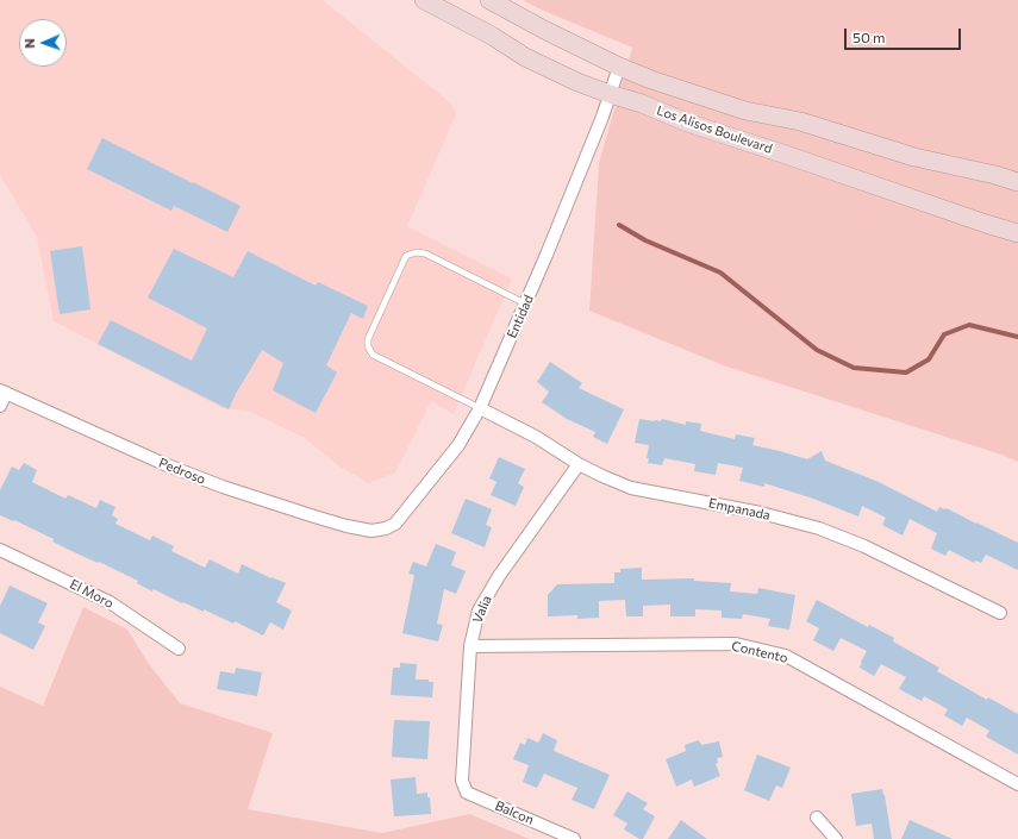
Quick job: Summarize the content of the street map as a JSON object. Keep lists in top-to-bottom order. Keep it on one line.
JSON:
{"streets":{"main road":["Los Alisos Boulevard"],"street":["Entidad","Pedroso","Empanada","El Moro","Valia","Contento","Balcon"]},"crossings":[["Los Alisos Boulevard","Entidad"],["Entidad","Pedroso"],["Entidad","Empanada"],["Empanada","Valia"],["Valia","Contento"],["Valia","Balcon"]],"scale_bar":"50 m","north":"left"}
